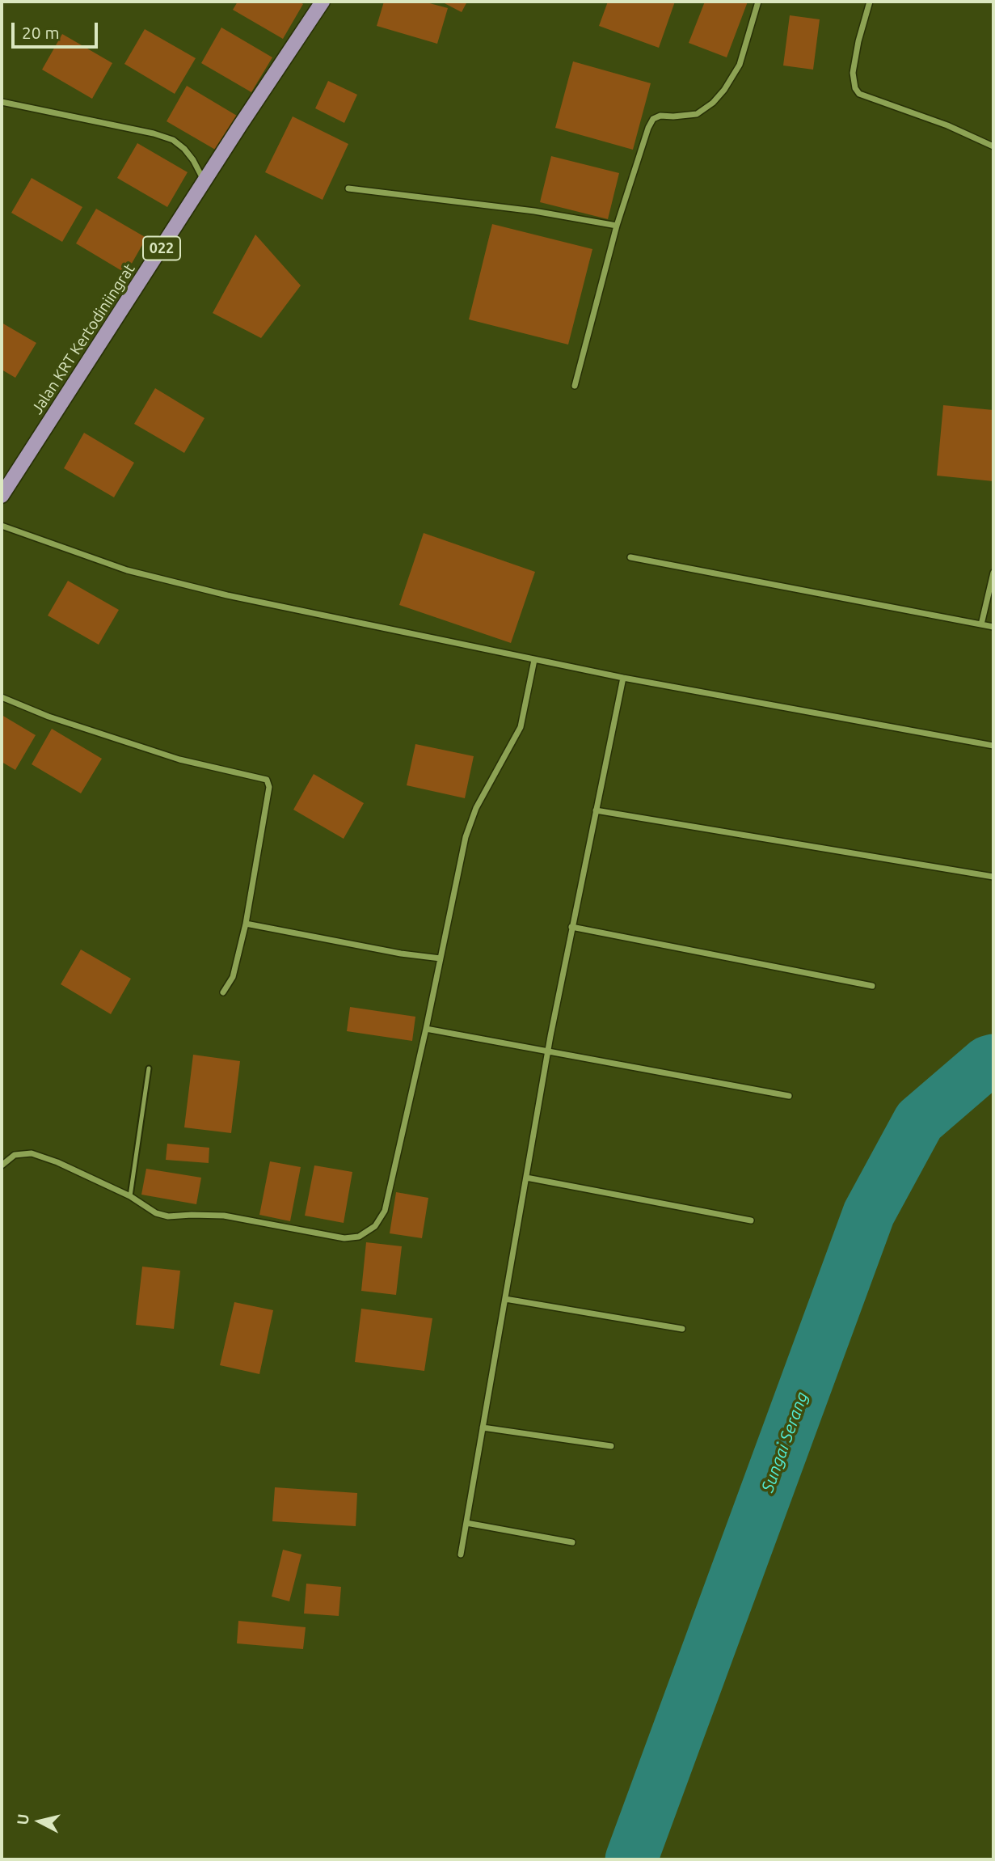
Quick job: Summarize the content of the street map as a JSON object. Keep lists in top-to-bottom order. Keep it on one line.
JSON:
{"streets":{"main road":["022","Jalan KRT Kertodiniingrat"]},"water":["Sungai Serang"],"scale_bar":"20 m","north":"left"}
